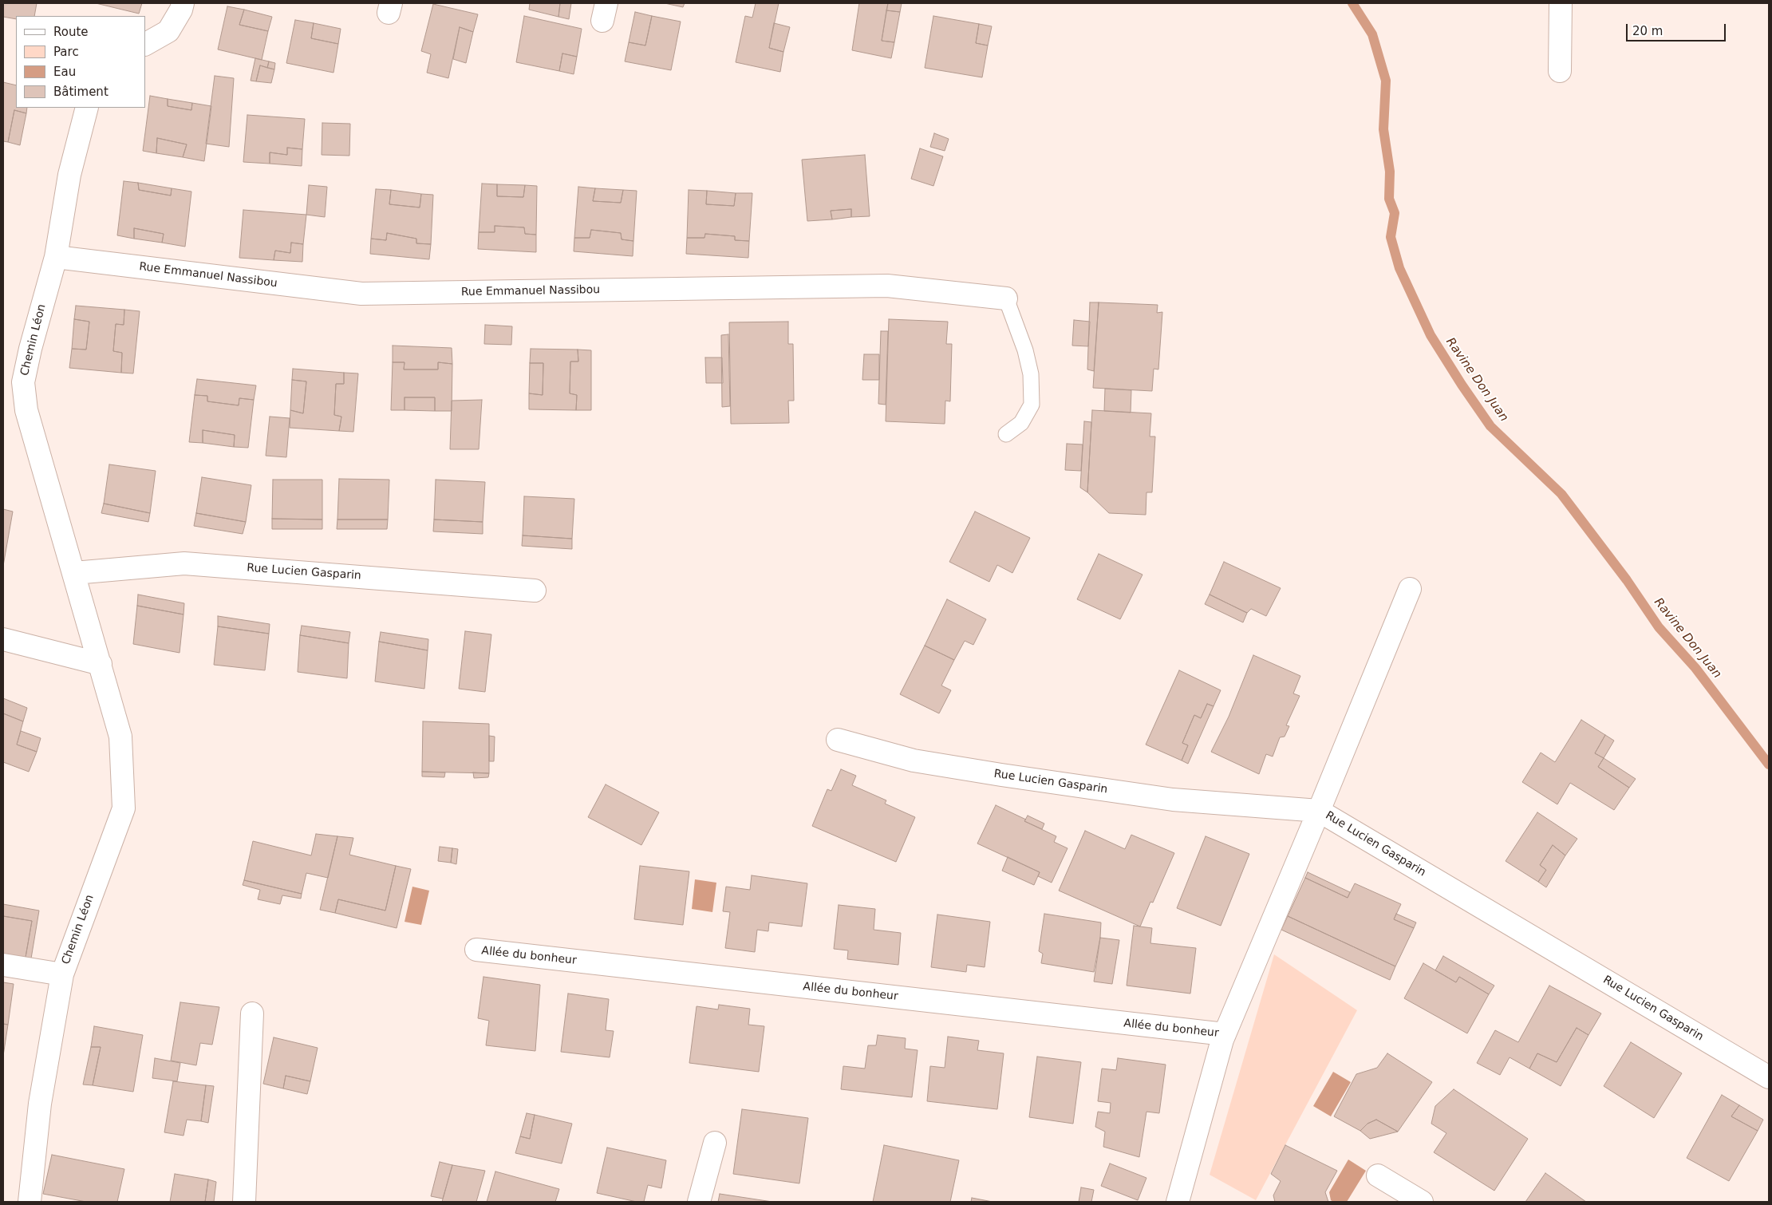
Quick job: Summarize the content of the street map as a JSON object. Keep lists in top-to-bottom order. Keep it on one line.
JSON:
{"streets":{"street":["Rue Emmanuel Nassibou","Chemin Léon","Rue Lucien Gasparin","Allée du bonheur"]},"crossings":[["Rue Emmanuel Nassibou","Chemin Léon"],["Chemin Léon","Rue Lucien Gasparin"],["Rue Lucien Gasparin","Allée du bonheur"]],"water":["Ravine Don Juan"],"legend":["Route","Parc","Eau","Bâtiment"],"scale_bar":"20 m"}
